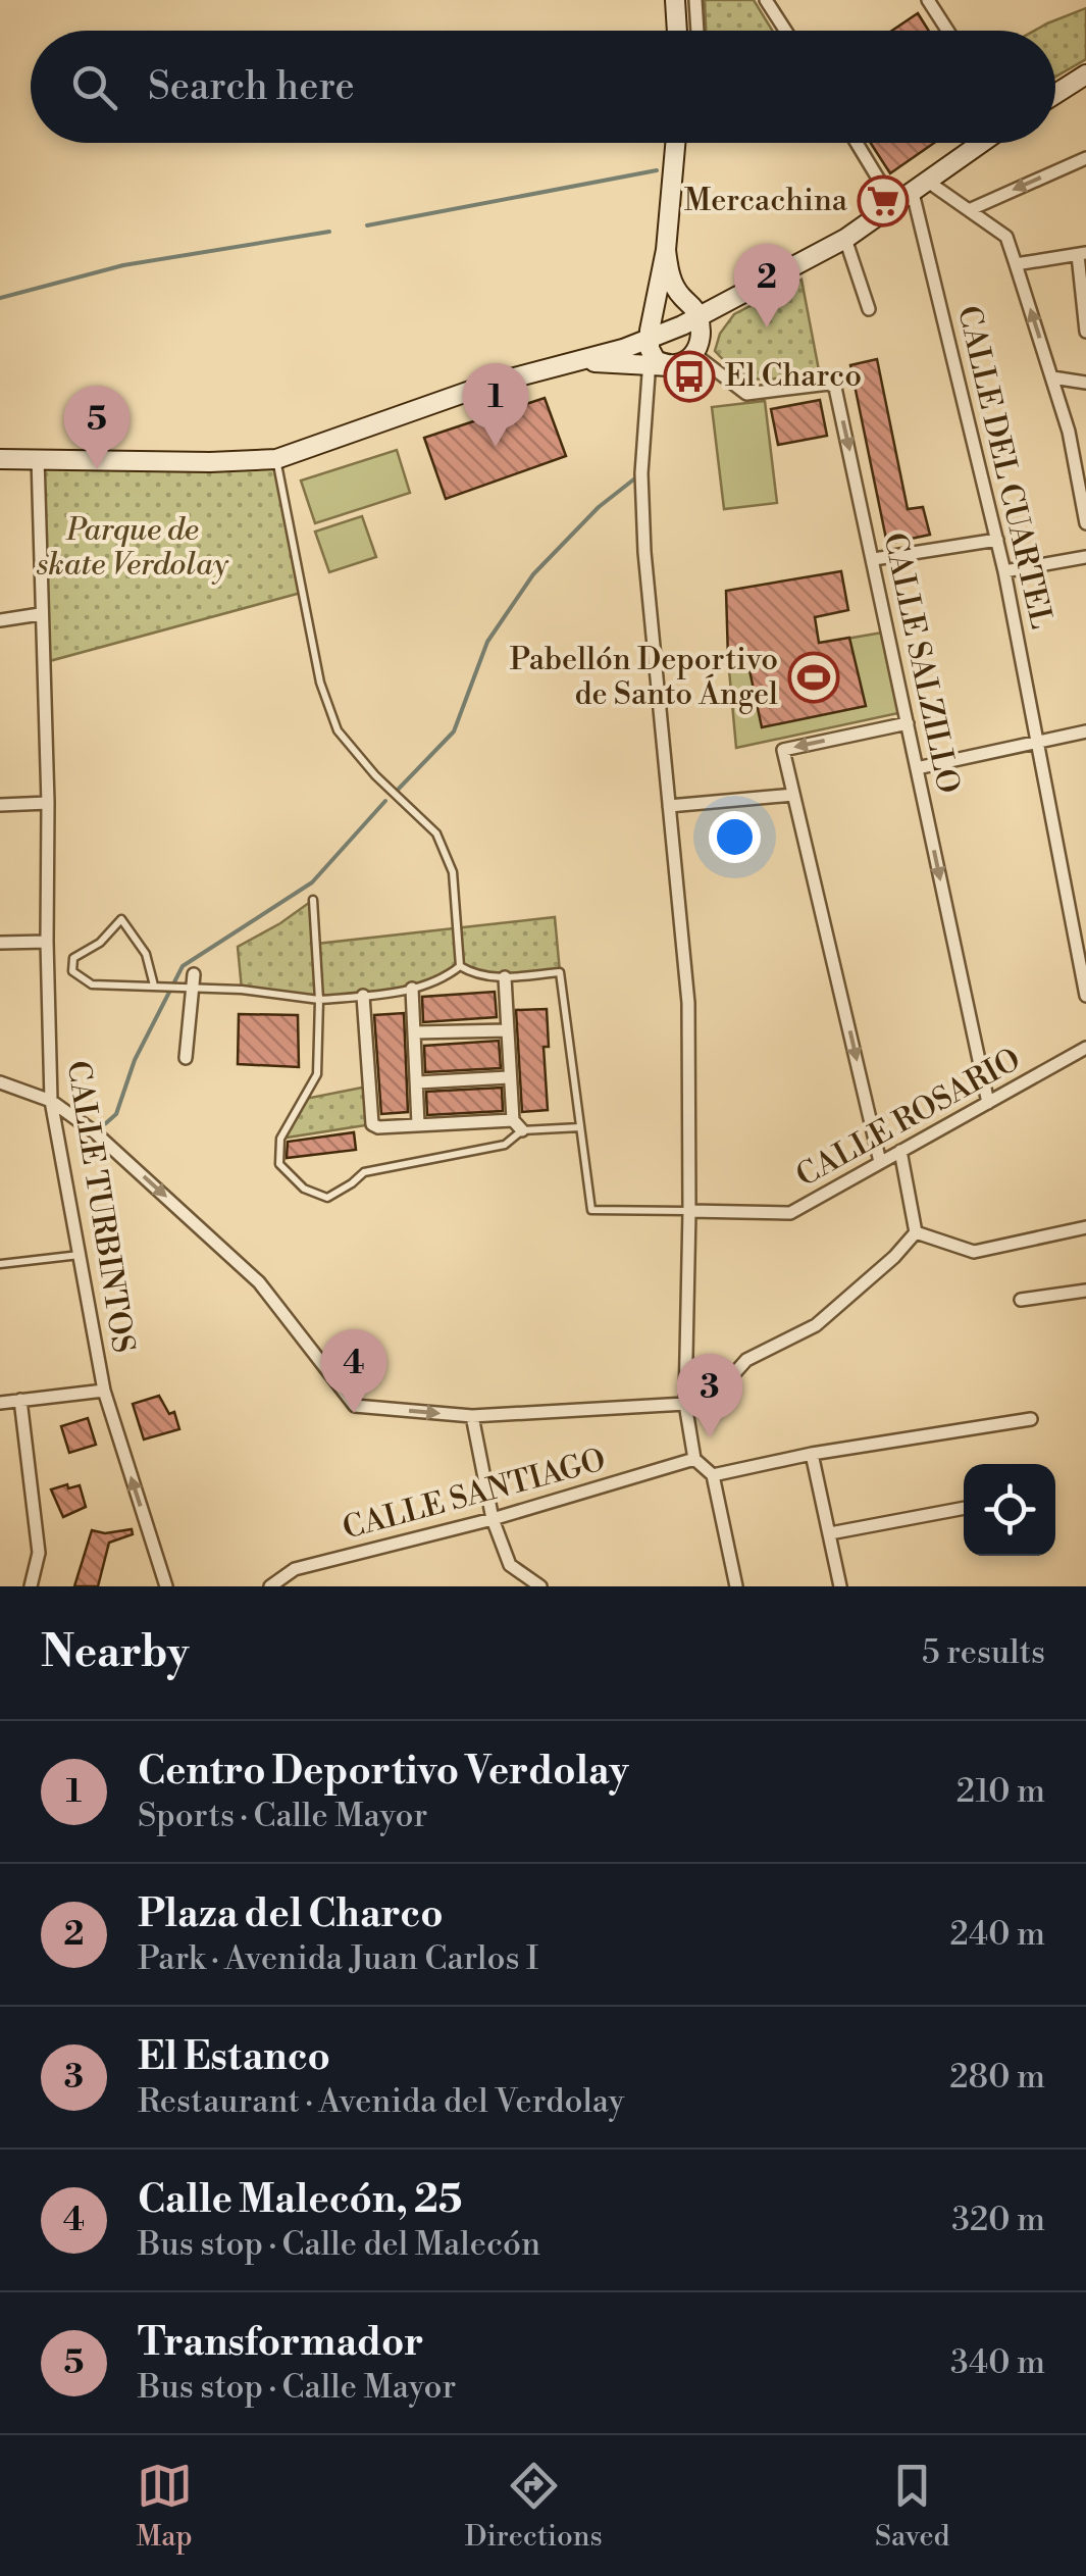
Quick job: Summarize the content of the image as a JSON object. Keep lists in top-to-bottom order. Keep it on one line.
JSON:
{"streets":{"street":["CALLE DEL CUARTEL","CALLE SALZILLO","CALLE ROSARIO","CALLE TURBINTOS","CALLE SANTIAGO"]},"crossings":[["CALLE SALZILLO","CALLE ROSARIO"]],"one_way":["CALLE SALZILLO"],"parks":["Parque de skate Verdolay"],"places":{"supermarket":["Mercachina"],"bus stop":["El Charco"],"sports":["Pabellón Deportivo de Santo Ángel"]},"page":{"search":"Search here","pins":["2","1","5","4","3"],"heading":["Nearby","5 results"],"list":[{"mark":"1","name":"Centro Deportivo Verdolay","note":"Sports · Calle Mayor","value":"210 m"},{"mark":"2","name":"Plaza del Charco","note":"Park · Avenida Juan Carlos I","value":"240 m"},{"mark":"3","name":"El Estanco","note":"Restaurant · Avenida del Verdolay","value":"280 m"},{"mark":"4","name":"Calle Malecón, 25","note":"Bus stop · Calle del Malecón","value":"320 m"},{"mark":"5","name":"Transformador","note":"Bus stop · Calle Mayor","value":"340 m"}],"nav":["Map","Directions","Saved"]}}
